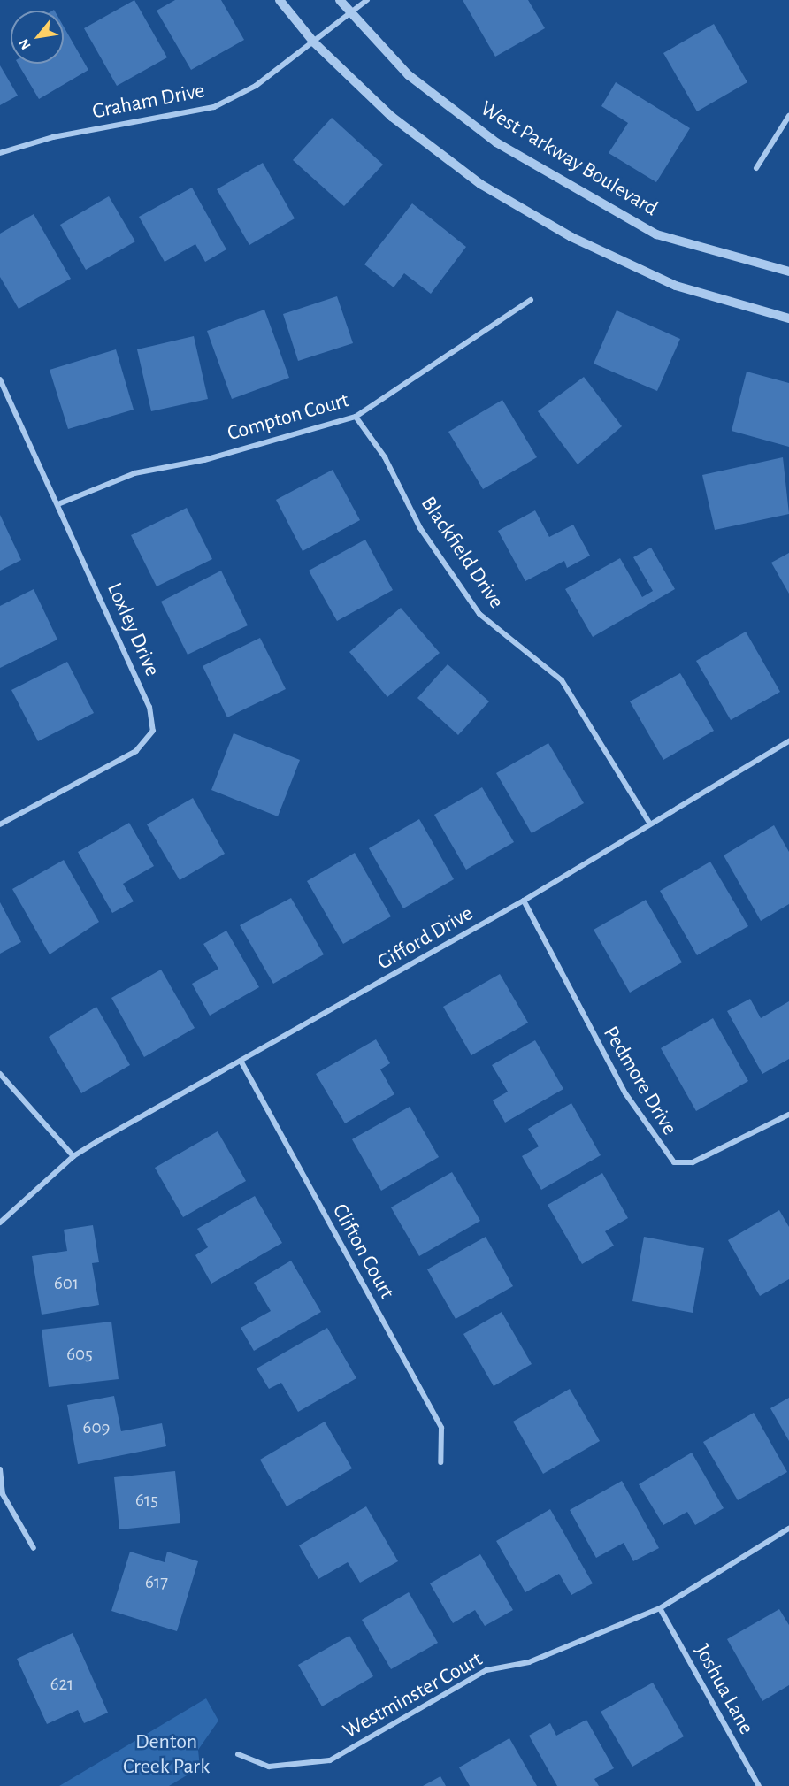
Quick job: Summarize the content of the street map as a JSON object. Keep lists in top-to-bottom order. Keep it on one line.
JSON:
{"streets":{"street":["Graham Drive","West Parkway Boulevard","Compton Court","Blackfield Drive","Loxley Drive","Gifford Drive","Pedmore Drive","Clifton Court","Joshua Lane","Westminster Court"]},"crossings":[["Graham Drive","West Parkway Boulevard"],["Compton Court","Blackfield Drive"],["Compton Court","Loxley Drive"],["Blackfield Drive","Gifford Drive"],["Gifford Drive","Pedmore Drive"],["Gifford Drive","Clifton Court"],["Joshua Lane","Westminster Court"]],"parks":["Denton Creek Park"],"house_numbers":["601","605","609","615","617","621"],"north":"bottom left"}
